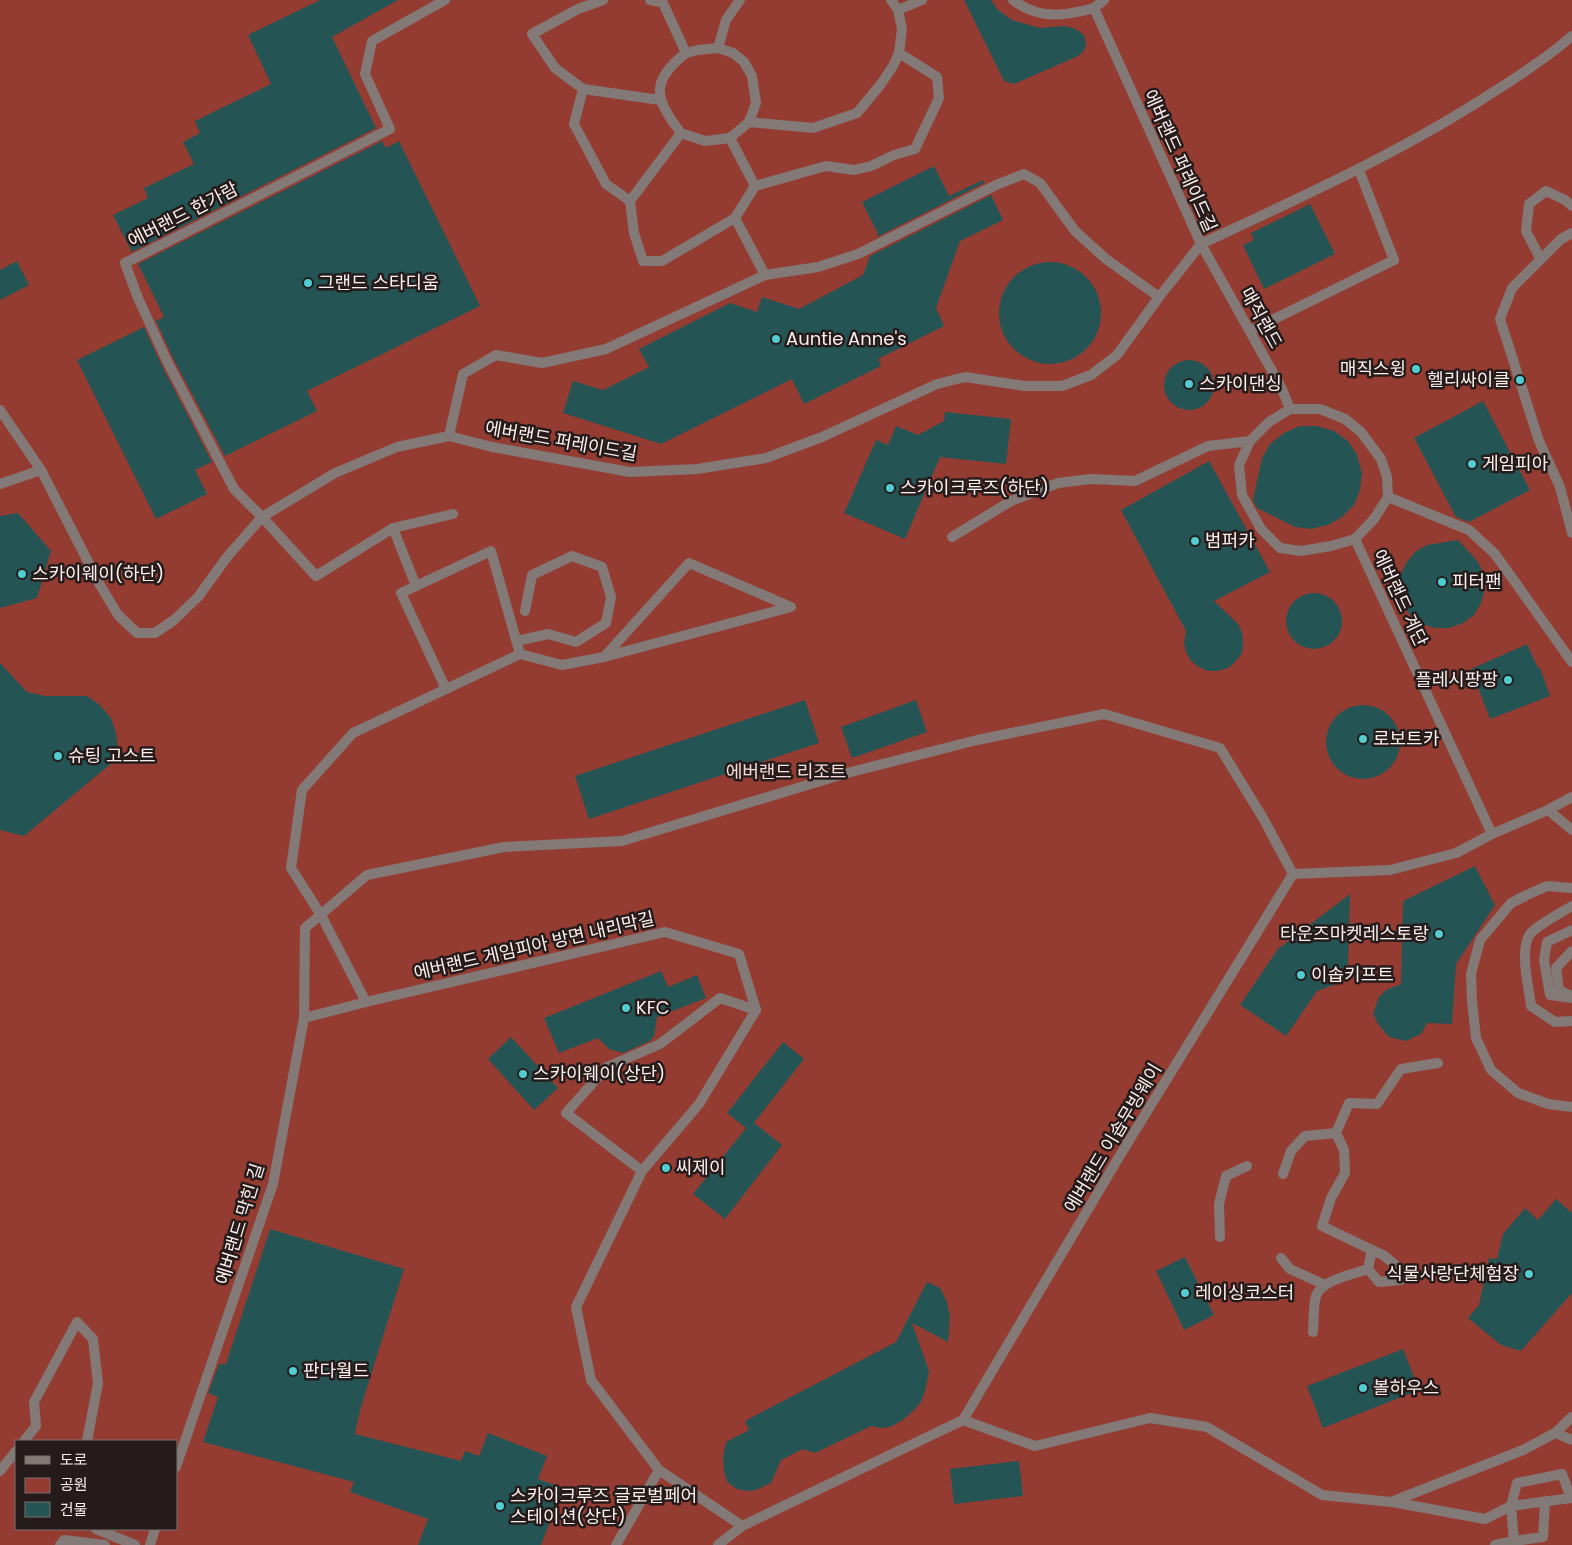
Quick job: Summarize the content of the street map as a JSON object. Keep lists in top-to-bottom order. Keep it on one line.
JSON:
{"streets":{"street":["에버랜드 퍼레이드길","에버랜드 한가람","매직랜드","에버랜드 계단","에버랜드 게임피아 방면 내리막길","에버랜드 이솝무빙웨이","에버랜드 막힌 길"]},"crossings":[["에버랜드 퍼레이드길","에버랜드 한가람"],["에버랜드 퍼레이드길","매직랜드"],["매직랜드","에버랜드 계단"],["에버랜드 이솝무빙웨이","에버랜드 막힌 길"]],"parks":["에버랜드 리조트"],"places":["그랜드 스타디움","Auntie Anne's","매직스윙","헬리싸이클","스카이댄싱","게임피아","스카이크루즈(하단)","범퍼카","스카이웨이(하단)","피터팬","플레시팡팡","로보트카","슈팅 고스트","타운즈마켓레스토랑","이솝키프트","KFC","스카이웨이(상단)","씨제이","식물사랑단체험장","레이싱코스터","판다월드","볼하우스","스카이크루즈 글로벌페어 스테이션(상단)"],"legend":["도로","공원","건물"]}
